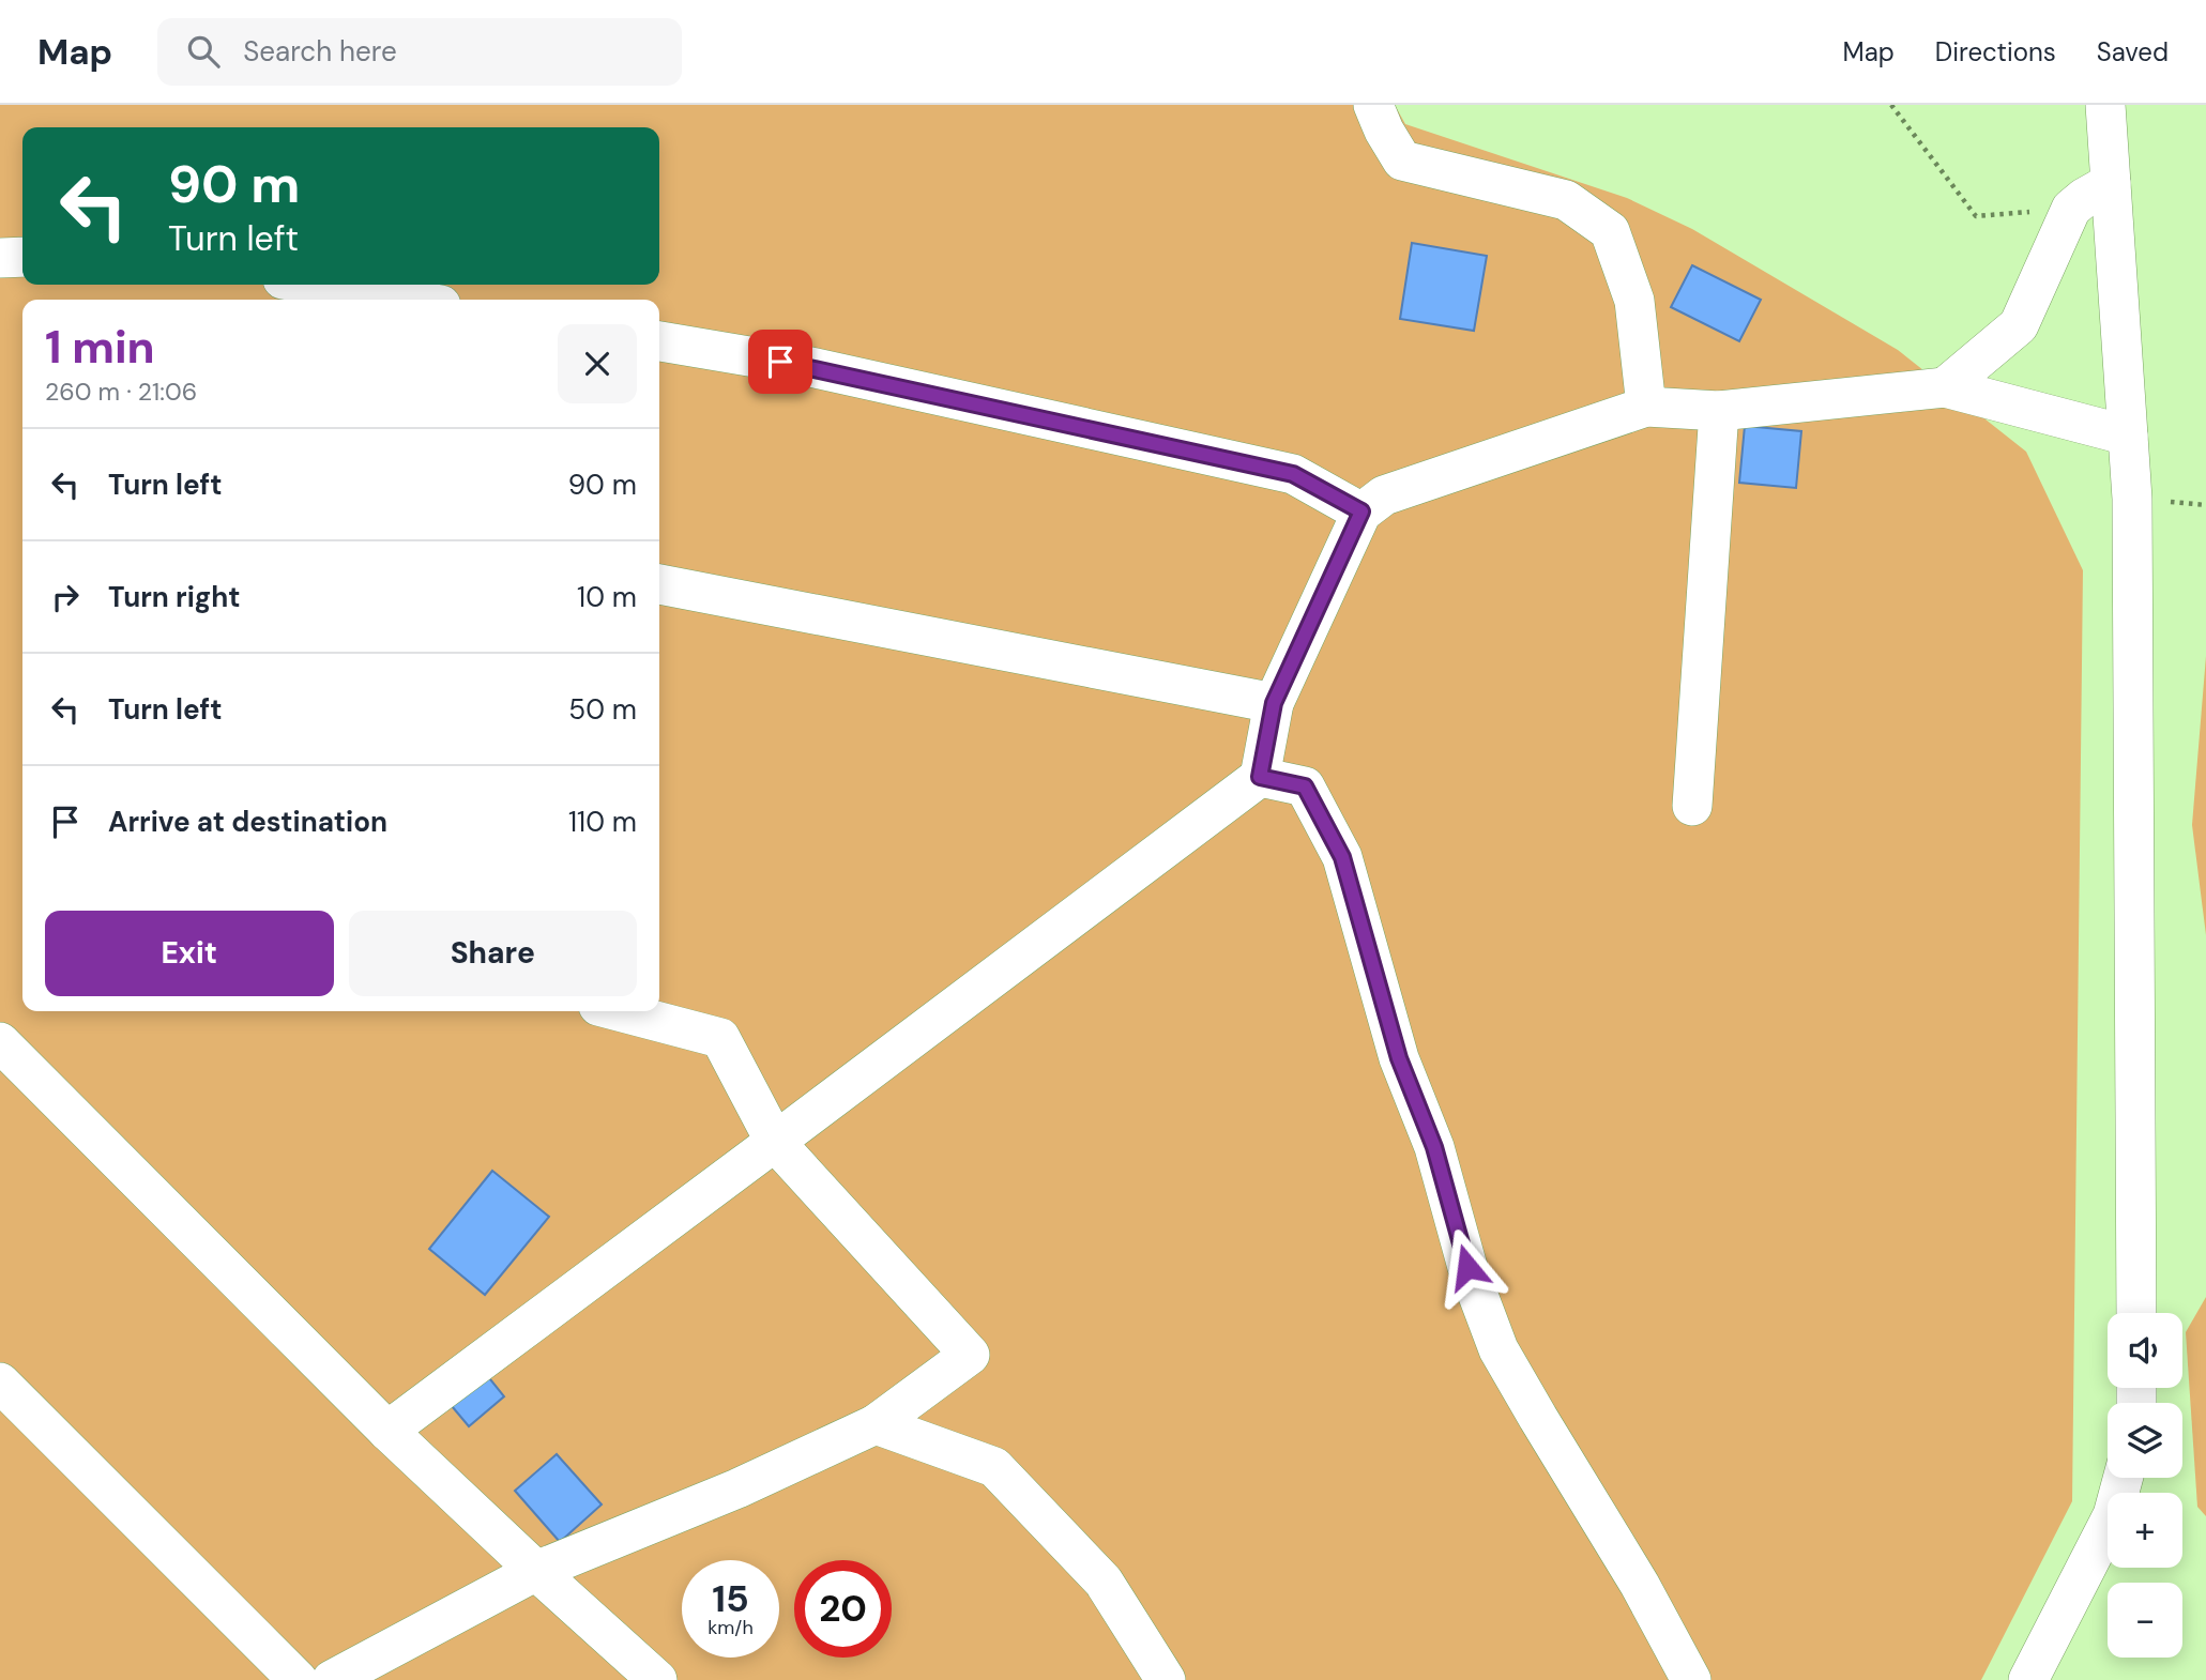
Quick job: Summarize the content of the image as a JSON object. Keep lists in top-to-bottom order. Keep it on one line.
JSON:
{"page":{"header":"Map","search":"Search here","nav":["Map","Directions","Saved"],"turn":["90 m","Turn left"],"heading":["1 min","260 m · 21:06"],"list":[{"name":"Turn left","value":"90 m"},{"name":"Turn right","value":"10 m"},{"name":"Turn left","value":"50 m"},{"name":"Arrive at destination","value":"110 m"}],"buttons":["Exit","Share"],"map_buttons":["+","−"],"speed":"15 km/h","limit":"20"}}
